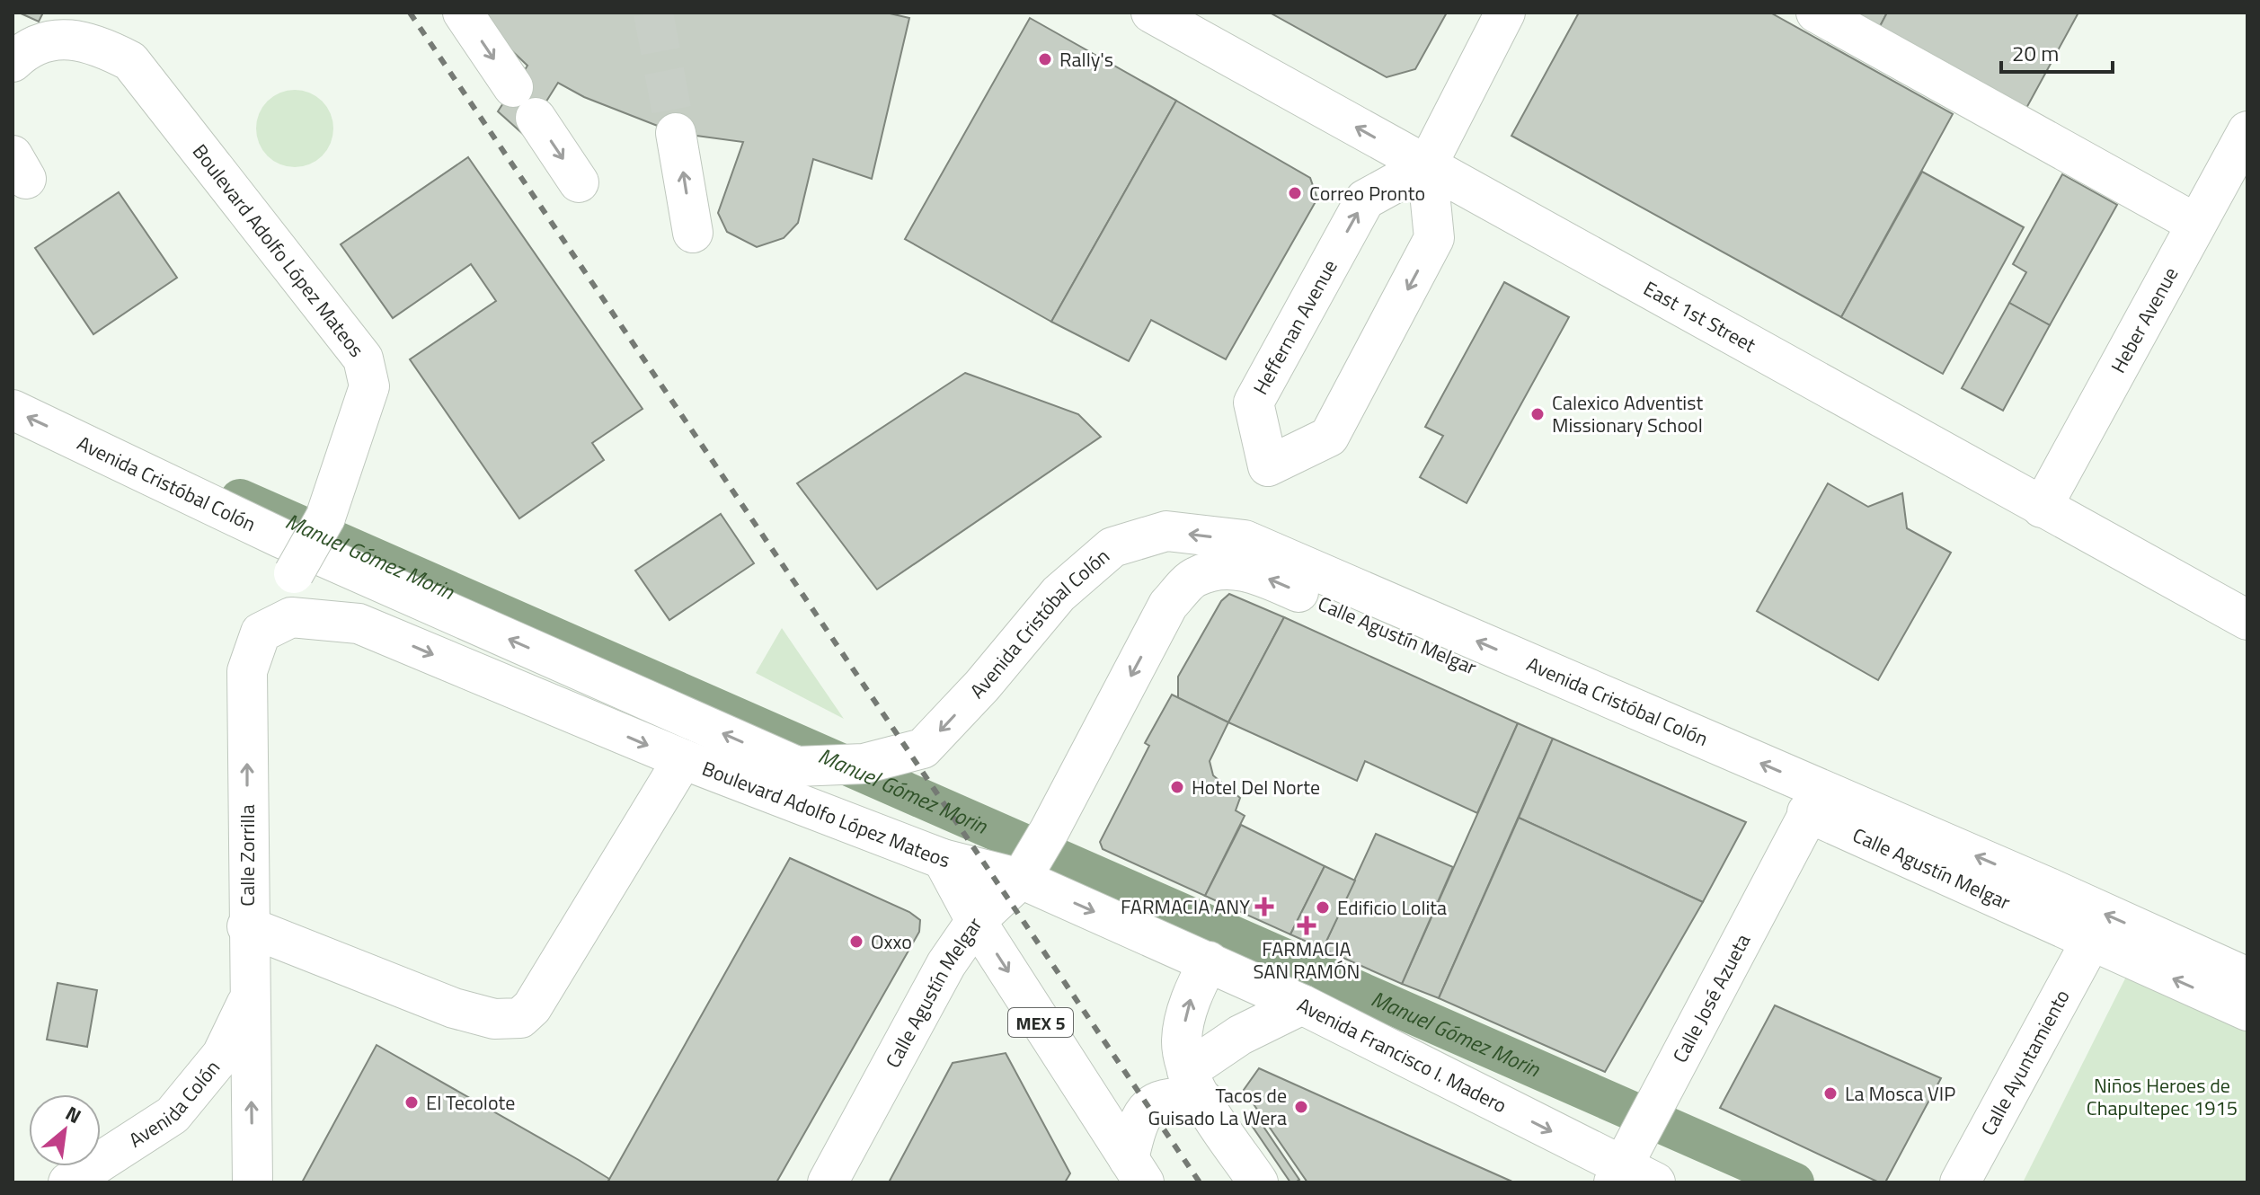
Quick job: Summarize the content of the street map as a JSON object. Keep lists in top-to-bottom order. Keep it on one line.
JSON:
{"streets":{"main road":["Boulevard Adolfo López Mateos","East 1st Street","Heber Avenue","Heffernan Avenue","Avenida Cristóbal Colón","Calle Agustín Melgar","Calle Zorrilla","Calle José Azueta","MEX 5","Avenida Francisco I. Madero","Calle Ayuntamiento","Avenida Colón"]},"crossings":[["Boulevard Adolfo López Mateos","Calle Agustín Melgar"],["Boulevard Adolfo López Mateos","Calle Zorrilla"],["Boulevard Adolfo López Mateos","Avenida Francisco I. Madero"],["East 1st Street","Heber Avenue"],["East 1st Street","Heffernan Avenue"],["Calle Agustín Melgar","Calle José Azueta"],["Calle Agustín Melgar","Avenida Francisco I. Madero"],["Calle Agustín Melgar","Calle Ayuntamiento"],["Calle Zorrilla","Avenida Colón"],["Calle José Azueta","Avenida Francisco I. Madero"]],"one_way":["Boulevard Adolfo López Mateos","Avenida Cristóbal Colón","Calle Zorrilla","Avenida Francisco I. Madero"],"water":["Manuel Gómez Morin"],"parks":["Niños Heroes de Chapultepec 1915"],"places":{"other":["Rally's","Correo Pronto","Calexico Adventist Missionary School","Hotel Del Norte","Edificio Lolita","Oxxo","La Mosca VIP","El Tecolote","Tacos de Guisado La Wera"],"health":["FARMACIA ANY","FARMACIA SAN RAMÓN"]},"scale_bar":"20 m","north":"top right"}
